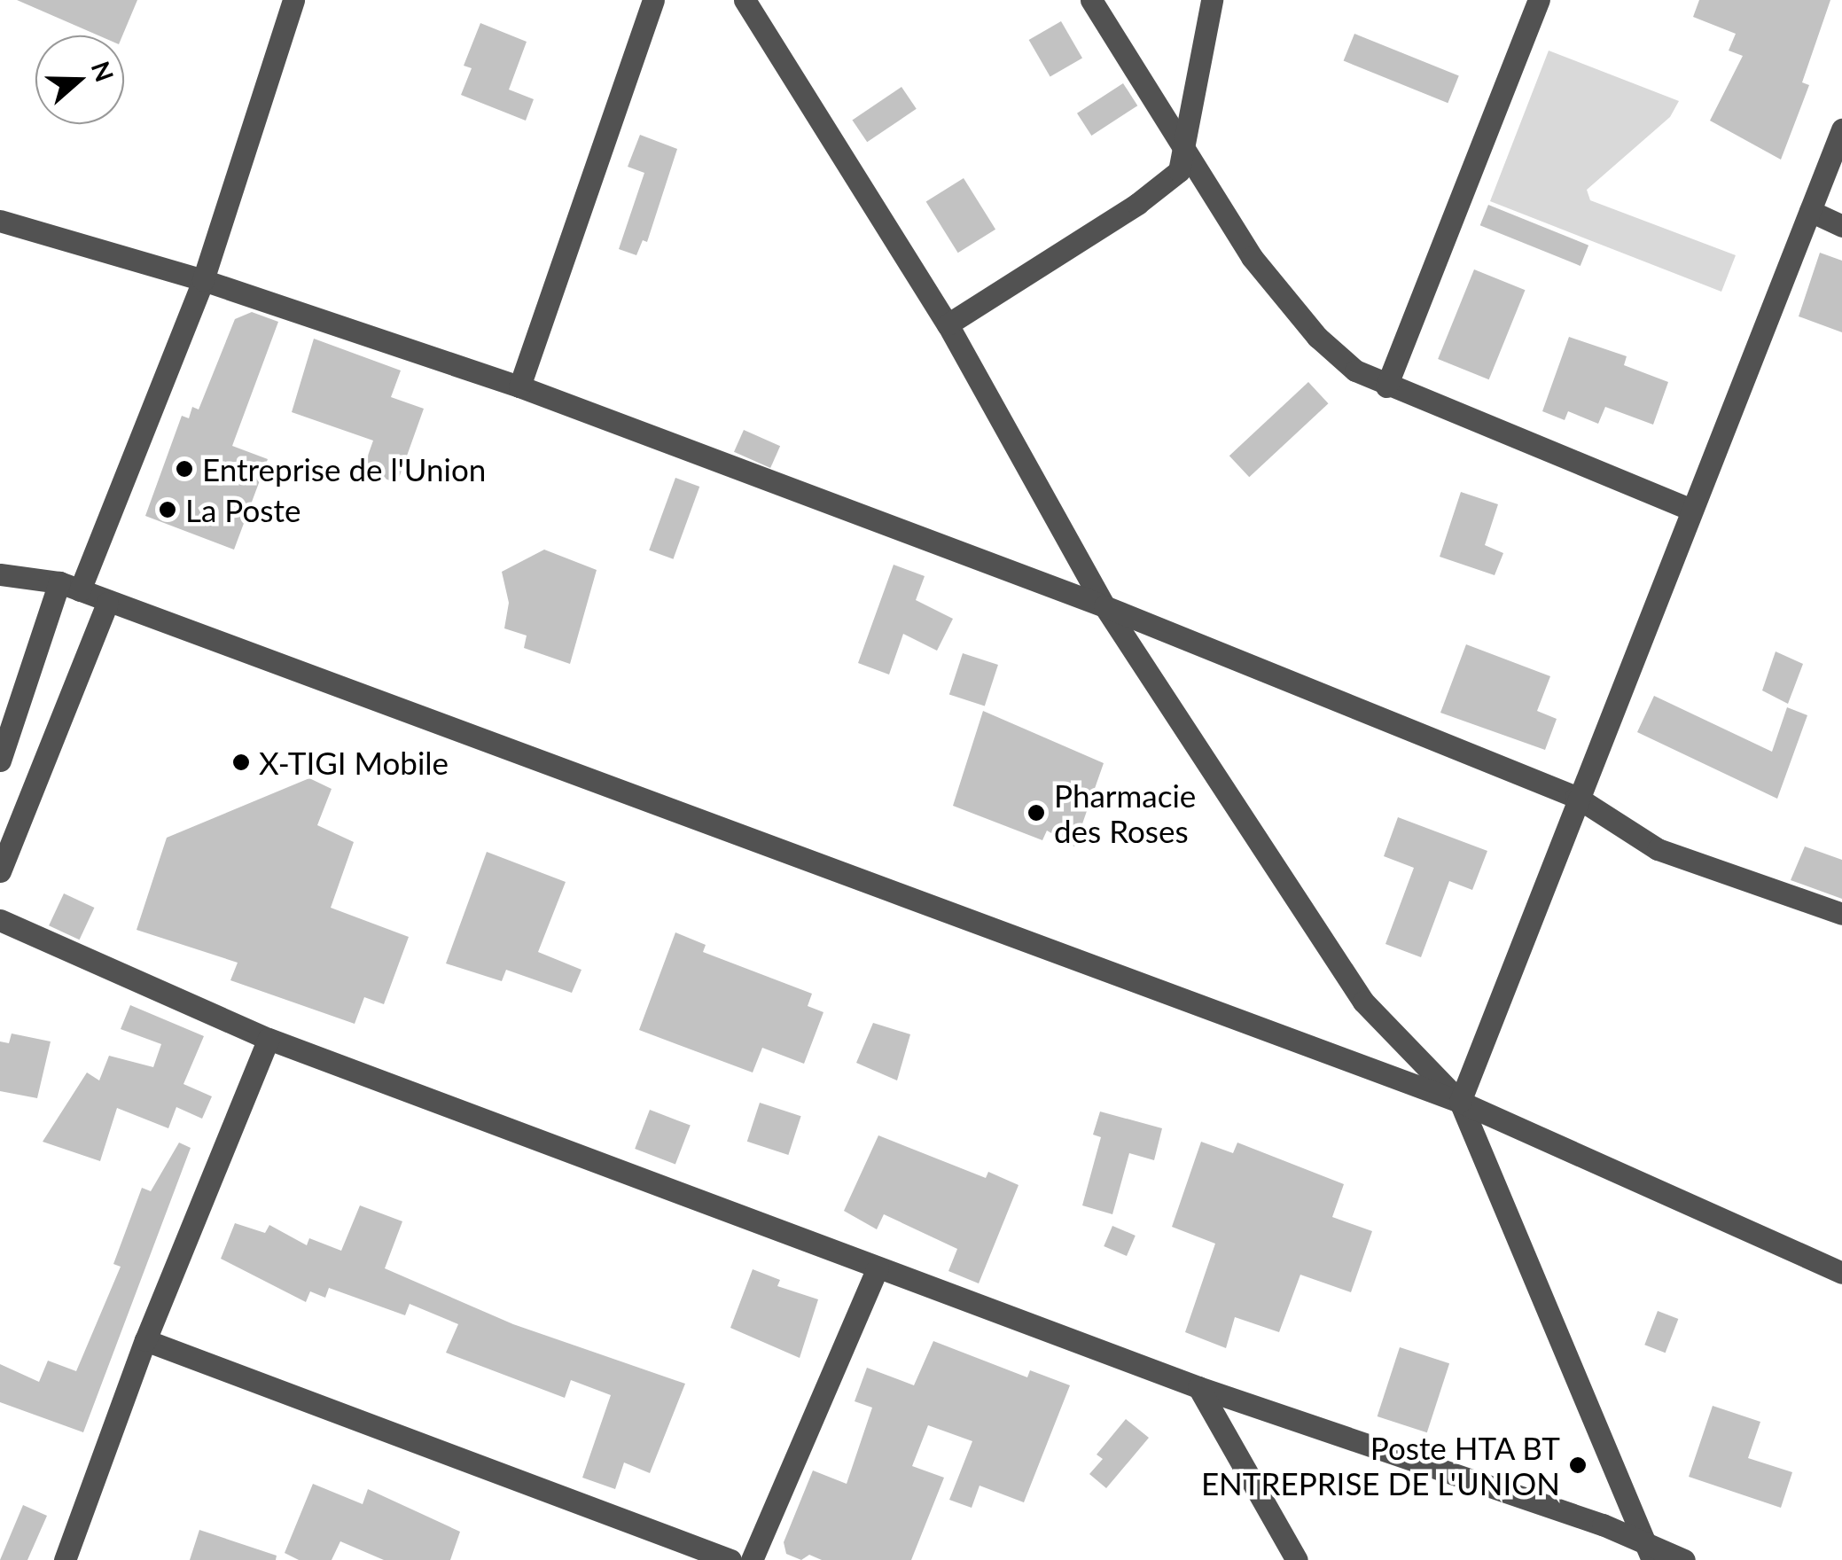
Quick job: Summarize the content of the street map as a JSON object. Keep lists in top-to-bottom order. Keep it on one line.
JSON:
{"places":["Entreprise de l'Union","La Poste","X-TIGI Mobile","Pharmacie des Roses","Poste HTA BT ENTREPRISE DE L'UNION"],"north":"right"}
